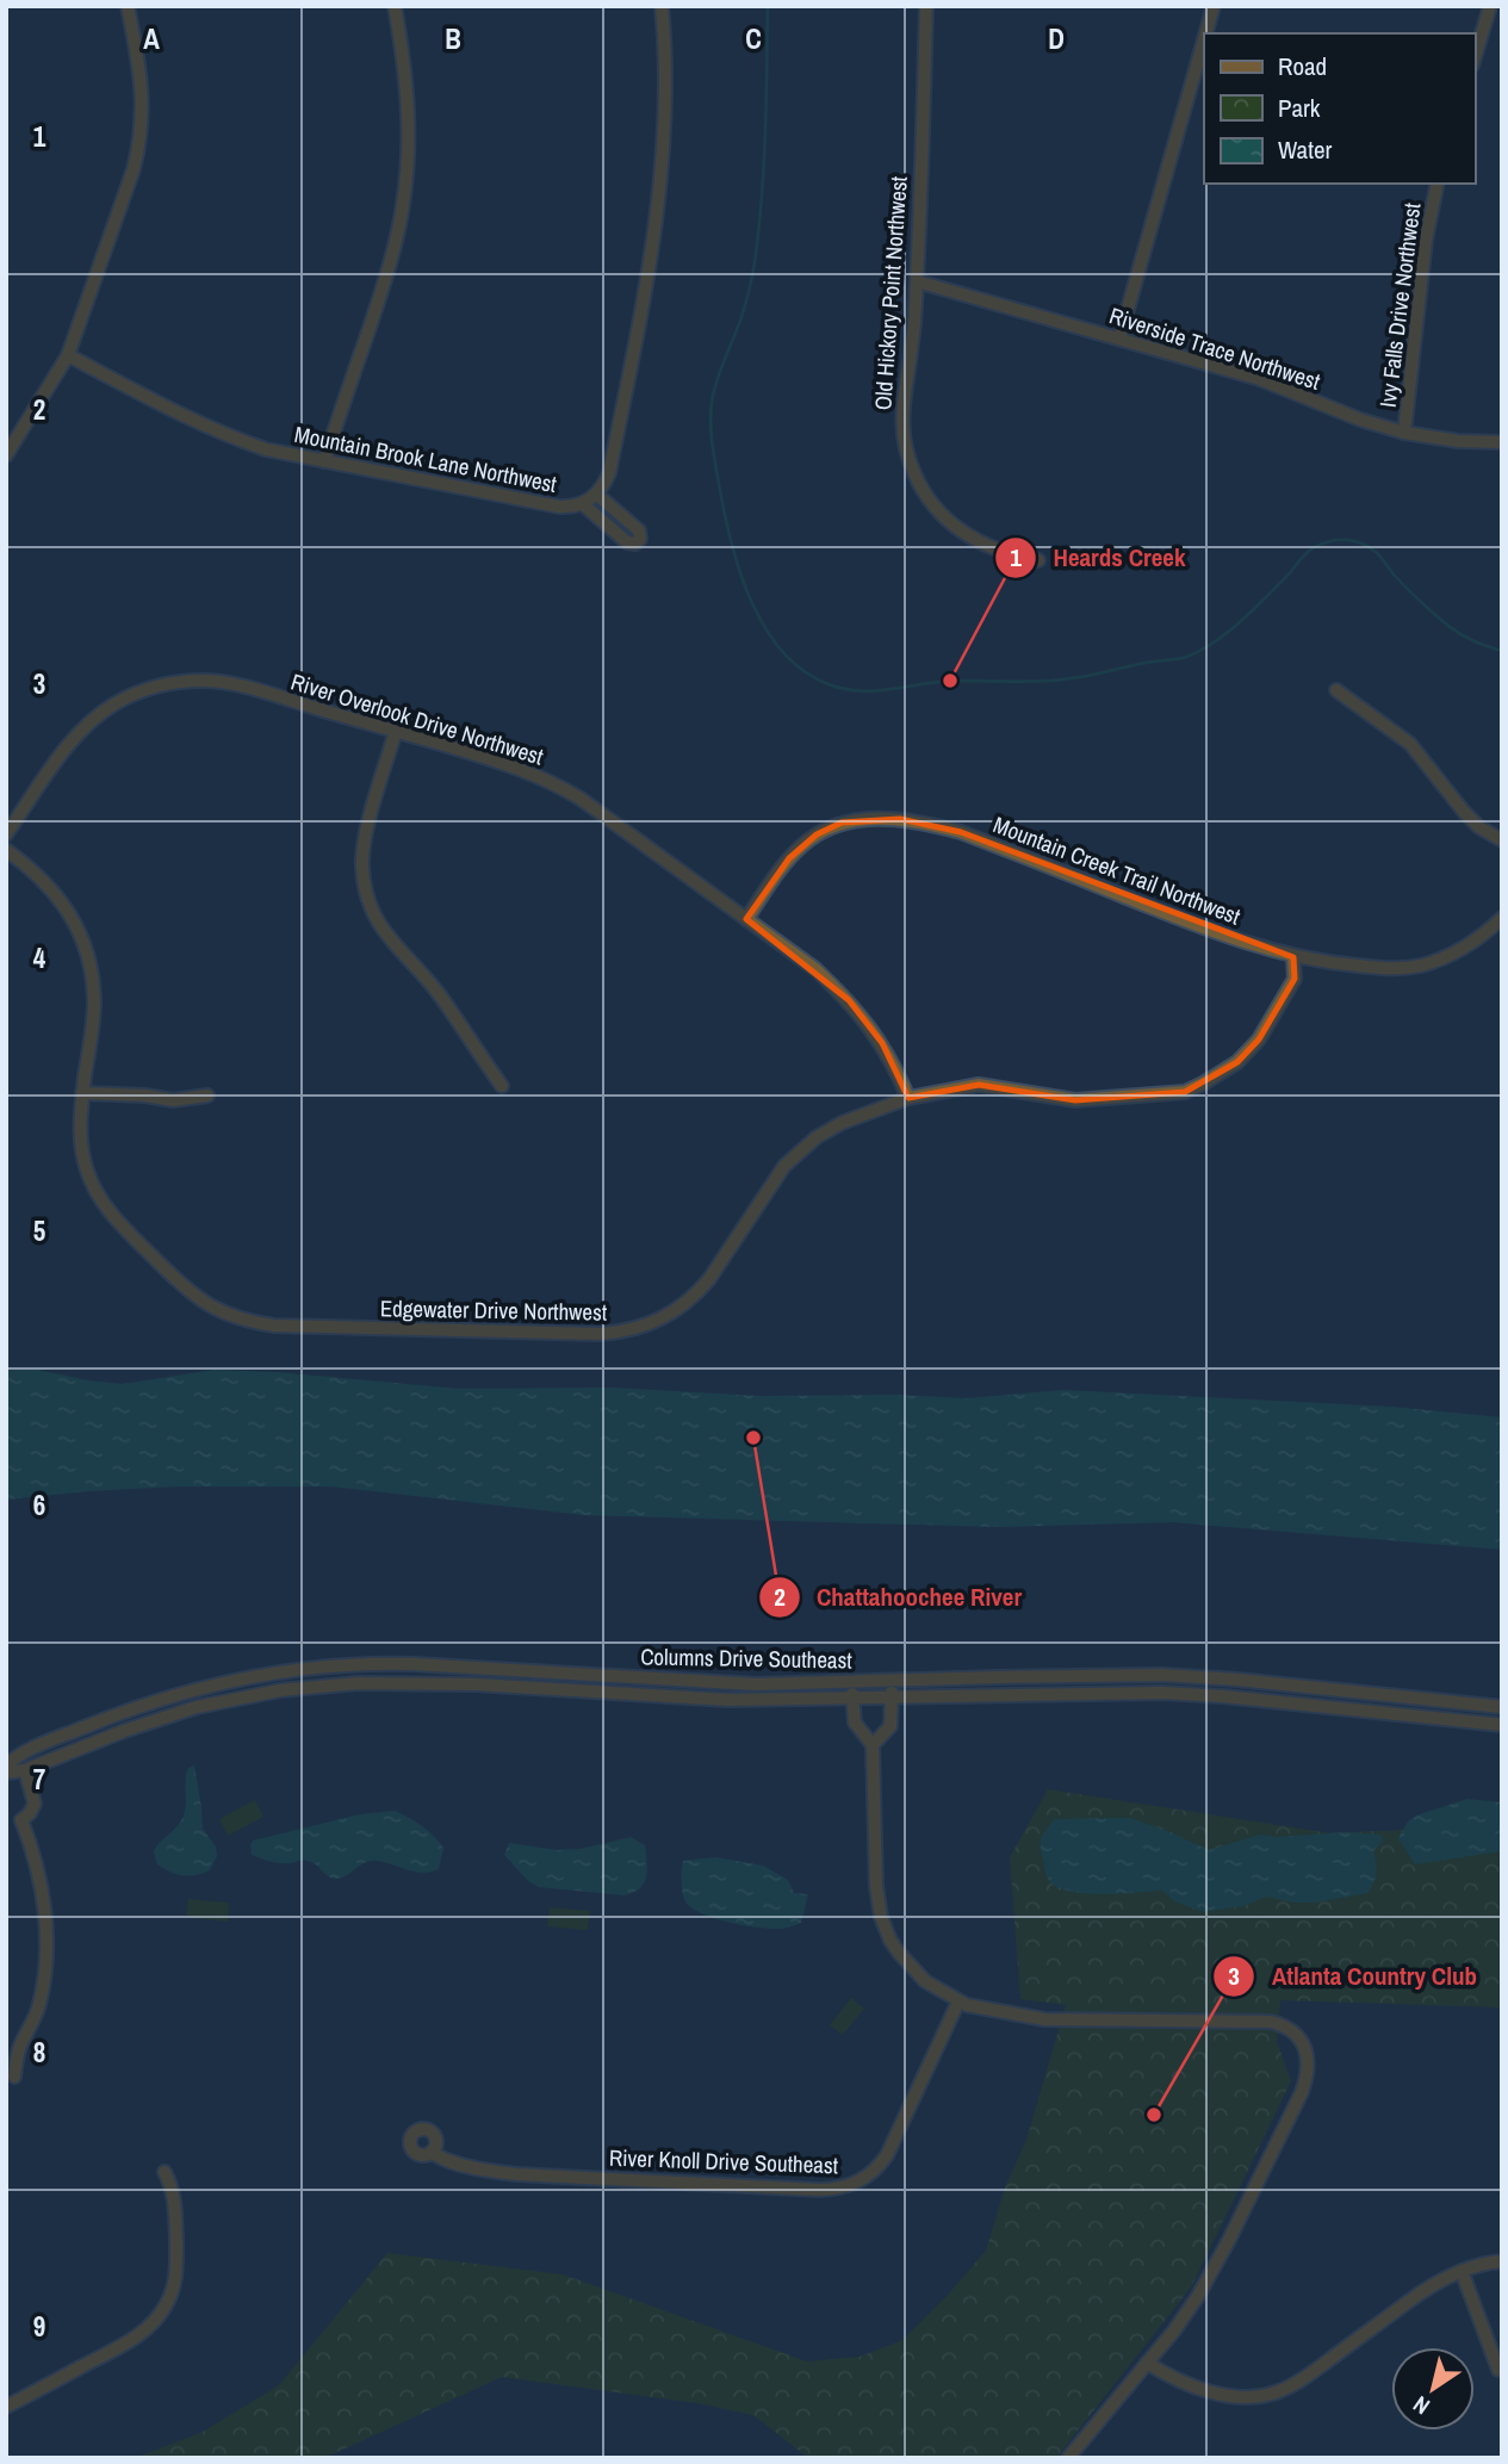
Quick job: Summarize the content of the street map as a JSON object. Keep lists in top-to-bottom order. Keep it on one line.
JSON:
{"streets":{"street":["Old Hickory Point Northwest","Ivy Falls Drive Northwest","Riverside Trace Northwest","Mountain Brook Lane Northwest","River Overlook Drive Northwest","Mountain Creek Trail Northwest","Edgewater Drive Northwest","Columns Drive Southeast","River Knoll Drive Southeast"]},"crossings":[["Old Hickory Point Northwest","Riverside Trace Northwest"],["Ivy Falls Drive Northwest","Riverside Trace Northwest"],["River Overlook Drive Northwest","Mountain Creek Trail Northwest"],["River Overlook Drive Northwest","Edgewater Drive Northwest"],["Mountain Creek Trail Northwest","Edgewater Drive Northwest"]],"places":["Heards Creek","Chattahoochee River","Atlanta Country Club"],"legend":["Road","Park","Water"],"north":"bottom left","grid":{"columns":["A","B","C","D"],"rows":["1","2","3","4","5","6","7","8","9"]}}
